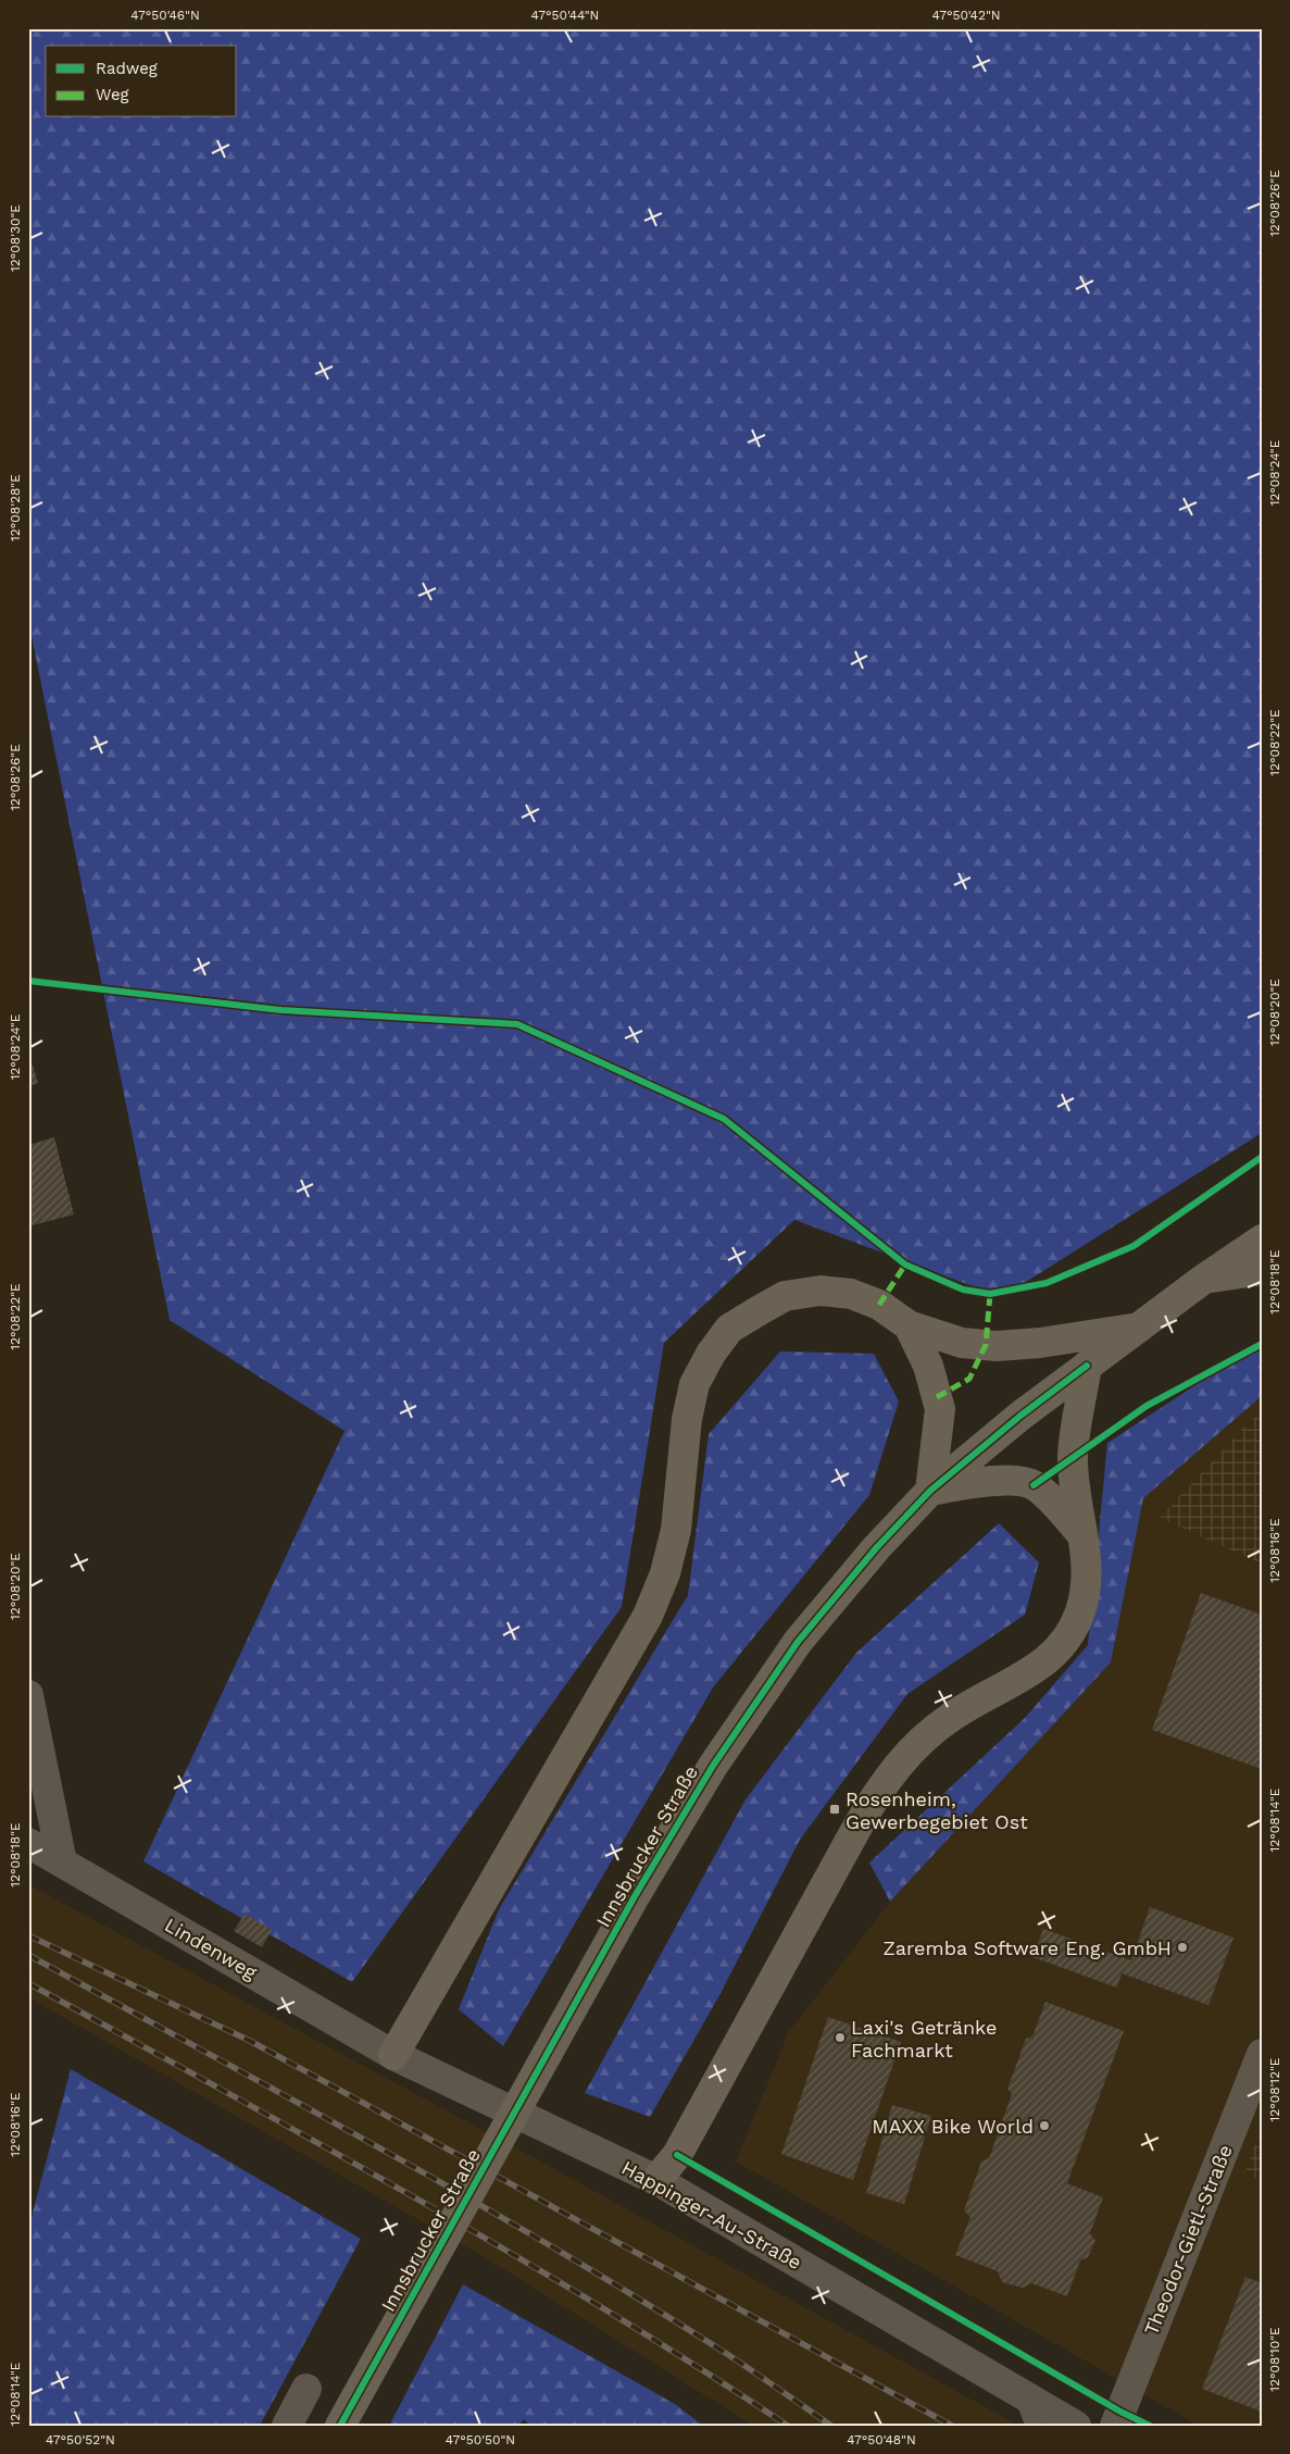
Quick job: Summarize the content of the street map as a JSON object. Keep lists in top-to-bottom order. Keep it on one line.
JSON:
{"streets":{"main road":["Innsbrucker Straße"],"street":["Lindenweg","Happinger-Au-Straße","Theodor-Gietl-Straße"]},"crossings":[["Lindenweg","Happinger-Au-Straße"]],"places":{"transit":["Rosenheim, Gewerbegebiet Ost"],"other":["Zaremba Software Eng. GmbH","Laxi's Getränke Fachmarkt","MAXX Bike World"]},"legend":["Radweg","Weg"],"coordinates":["47°50'46\"N","47°50'44\"N","47°50'42\"N","12°08'26\"E","12°08'30\"E","12°08'24\"E","12°08'28\"E","12°08'22\"E","12°08'20\"E","12°08'18\"E","12°08'16\"E","12°08'14\"E","12°08'12\"E","12°08'10\"E","47°50'52\"N","47°50'50\"N","47°50'48\"N"]}
